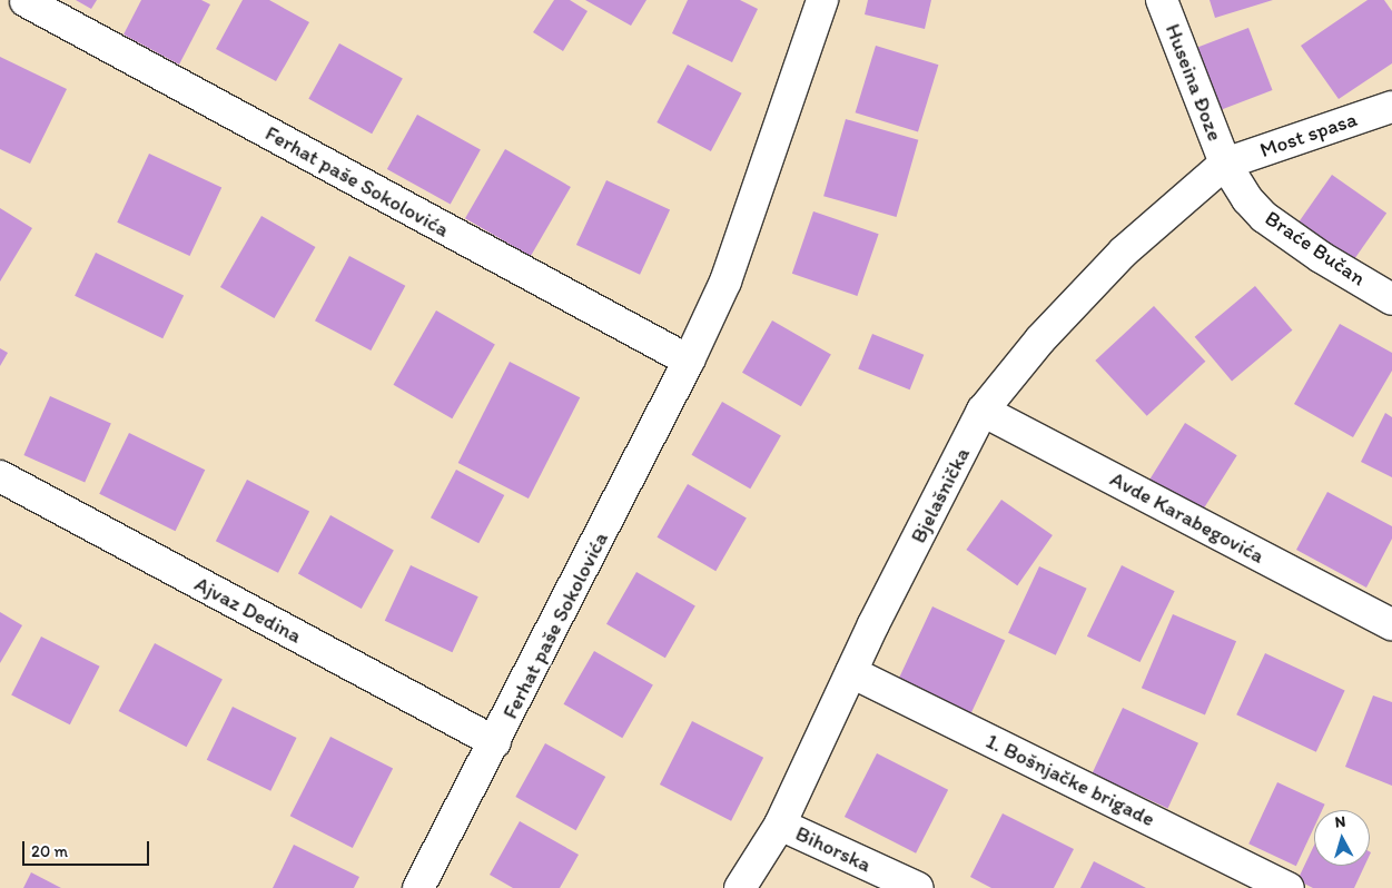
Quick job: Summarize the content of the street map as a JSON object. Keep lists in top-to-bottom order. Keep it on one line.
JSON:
{"streets":{"street":["Huseina Đoze","Most spasa","Ferhat paše Sokolovića","Braće Bučan","Bjelašnička","Avde Karabegovića","Ajvaz Dedina","1. Bošnjačke brigade","Bihorska"]},"crossings":[["Huseina Đoze","Most spasa"],["Huseina Đoze","Braće Bučan"],["Huseina Đoze","Bjelašnička"],["Most spasa","Braće Bučan"],["Most spasa","Bjelašnička"],["Ferhat paše Sokolovića","Ajvaz Dedina"],["Braće Bučan","Bjelašnička"],["Bjelašnička","Avde Karabegovića"],["Bjelašnička","1. Bošnjačke brigade"],["Bjelašnička","Bihorska"]],"scale_bar":"20 m","north":"top"}
